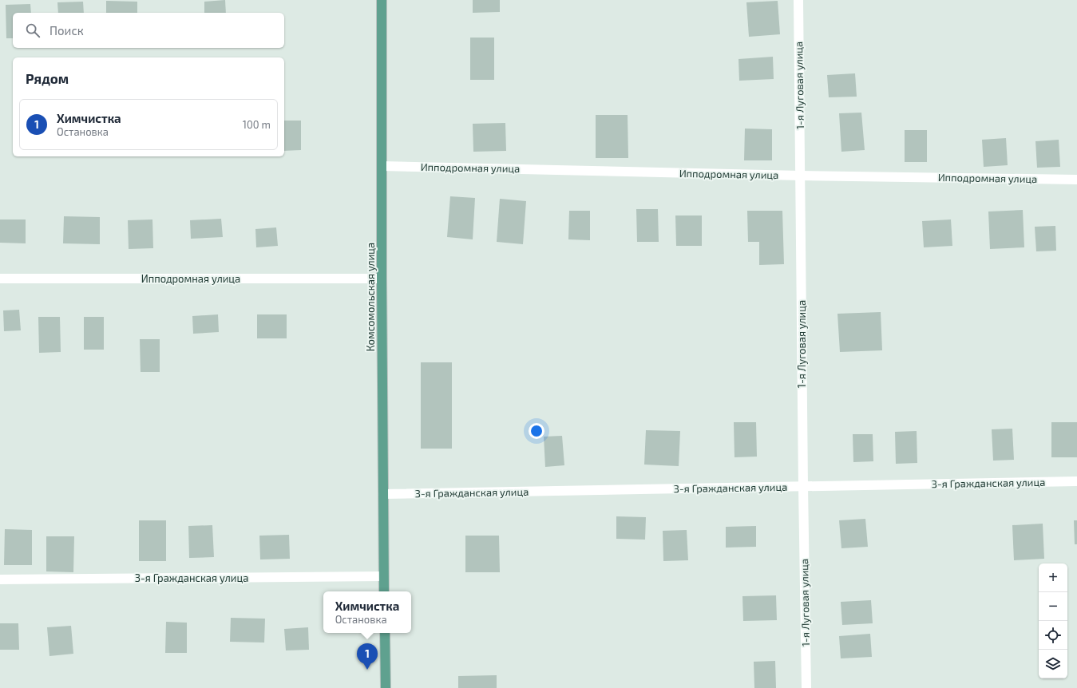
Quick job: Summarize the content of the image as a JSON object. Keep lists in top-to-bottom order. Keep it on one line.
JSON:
{"streets":{"main road":["Комсомольская улица"],"street":["1-я Луговая улица","Ипподромная улица","3-я Гражданская улица"]},"crossings":[["1-я Луговая улица","Ипподромная улица"],["1-я Луговая улица","3-я Гражданская улица"],["Ипподромная улица","Комсомольская улица"],["Комсомольская улица","3-я Гражданская улица"]],"page":{"search":"Поиск","heading":"Рядом","list":[{"mark":"1","name":"Химчистка","note":"Остановка","value":"100 m"}],"map_buttons":["+","−"],"popup":["Химчистка","Остановка"],"pins":"1"}}
